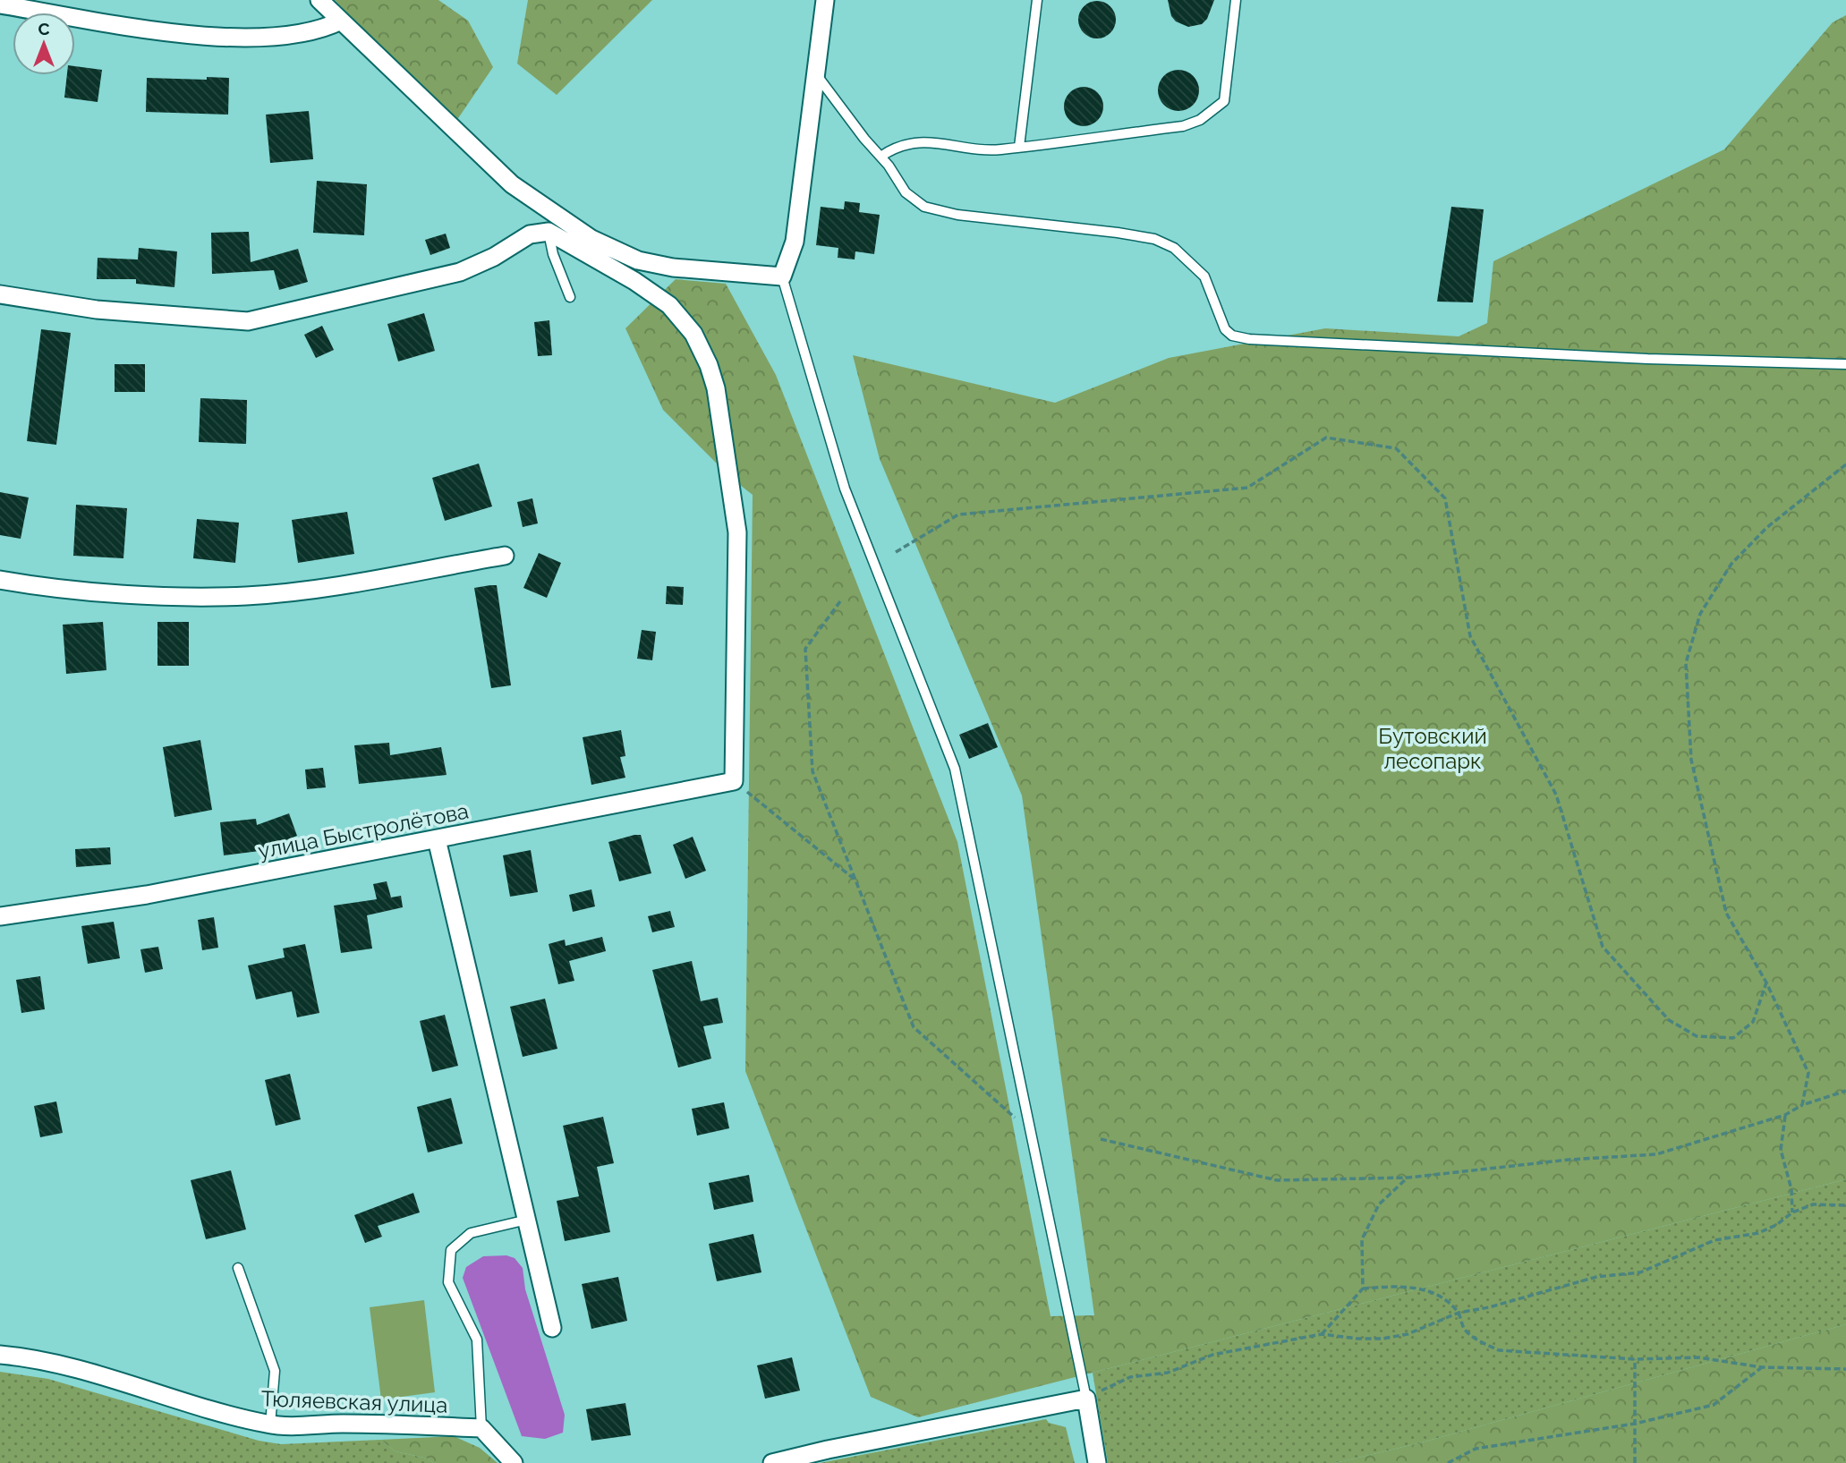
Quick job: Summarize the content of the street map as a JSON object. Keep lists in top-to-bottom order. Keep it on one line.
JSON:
{"streets":{"street":["улица Быстролётова","Тюляевская улица"]},"parks":["Бутовский лесопарк"],"north":"top"}
